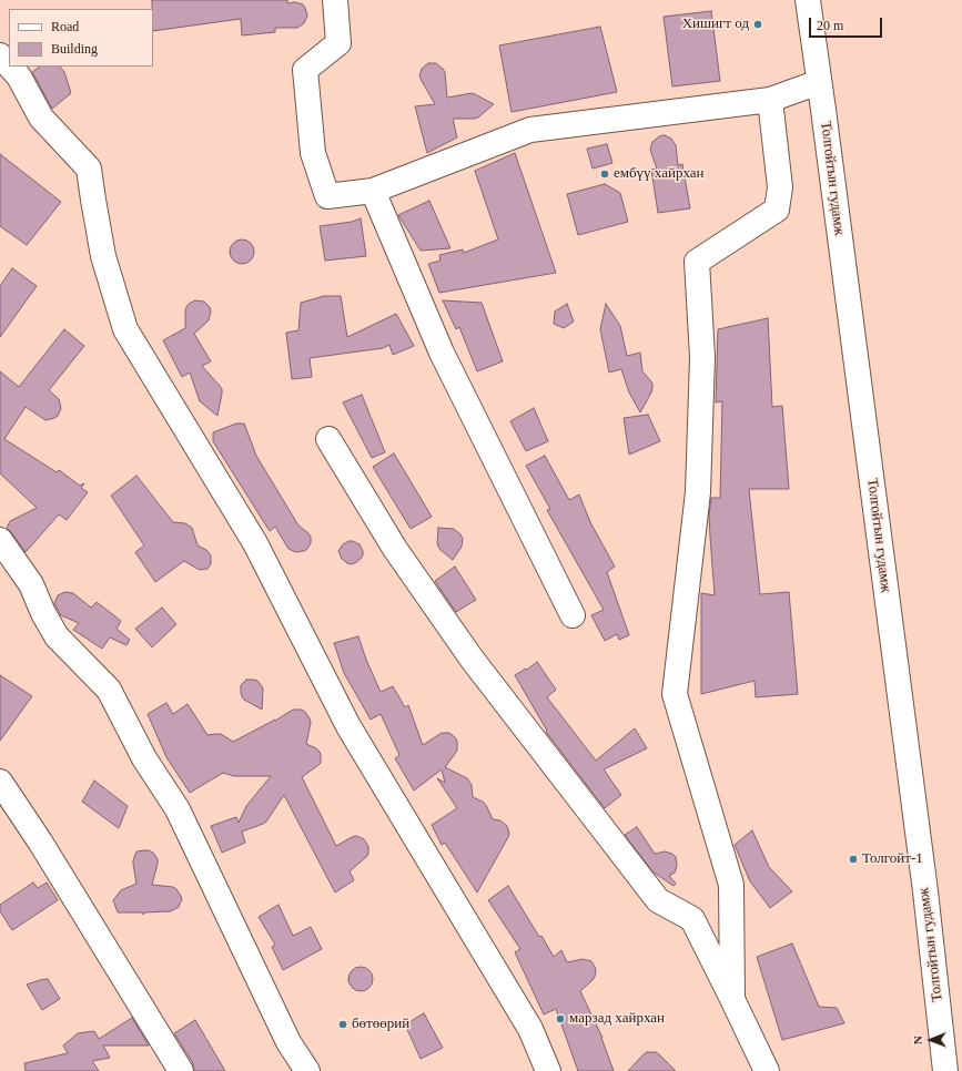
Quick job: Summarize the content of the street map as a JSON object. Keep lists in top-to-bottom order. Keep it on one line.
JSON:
{"streets":{"street":["Толгойтын гудамж"]},"places":["Хишигт од","ембүү хайрхан","Толгойт-1","марзад хайрхан","бөтөөрий"],"legend":["Road","Building"],"scale_bar":"20 m","north":"left"}
